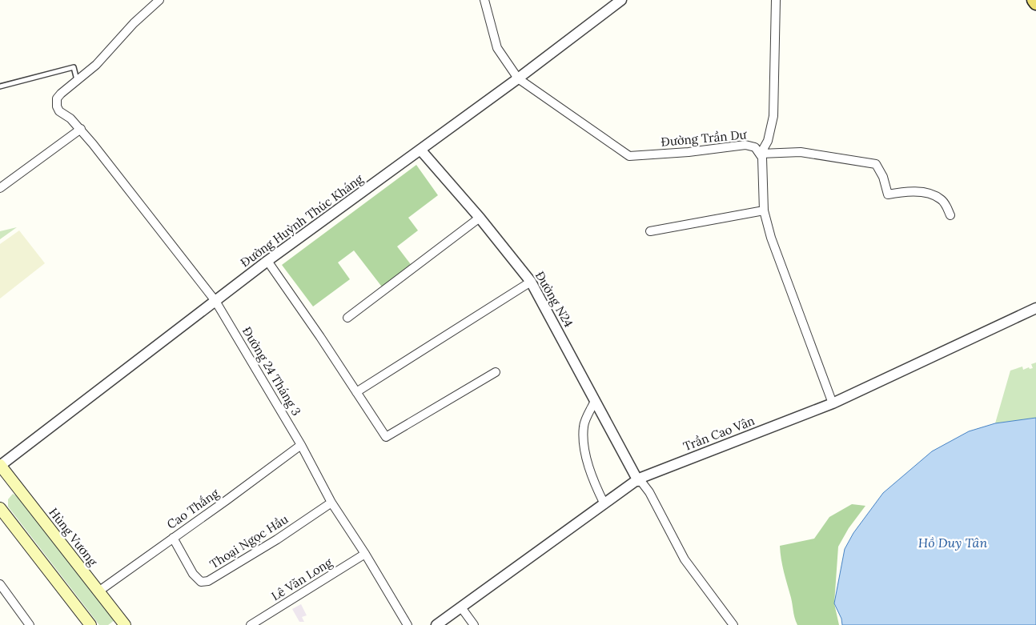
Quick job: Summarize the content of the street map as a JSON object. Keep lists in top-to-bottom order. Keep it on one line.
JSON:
{"streets":{"main road":["Hùng Vương"],"street":["Đường Trần Dư","Đường Huỳnh Thúc Kháng","Đường N24","Đường 24 Tháng 3","Trần Cao Vân","Cao Thắng","Thoại Ngọc Hầu","Lê Văn Long"]},"crossings":[["Đường Trần Dư","Đường Huỳnh Thúc Kháng"],["Đường Trần Dư","Trần Cao Vân"],["Đường Huỳnh Thúc Kháng","Đường N24"],["Đường Huỳnh Thúc Kháng","Đường 24 Tháng 3"],["Đường Huỳnh Thúc Kháng","Hùng Vương"],["Đường N24","Trần Cao Vân"],["Đường 24 Tháng 3","Cao Thắng"],["Đường 24 Tháng 3","Thoại Ngọc Hầu"],["Đường 24 Tháng 3","Lê Văn Long"],["Cao Thắng","Hùng Vương"],["Cao Thắng","Thoại Ngọc Hầu"]],"water":["Hồ Duy Tân"]}
